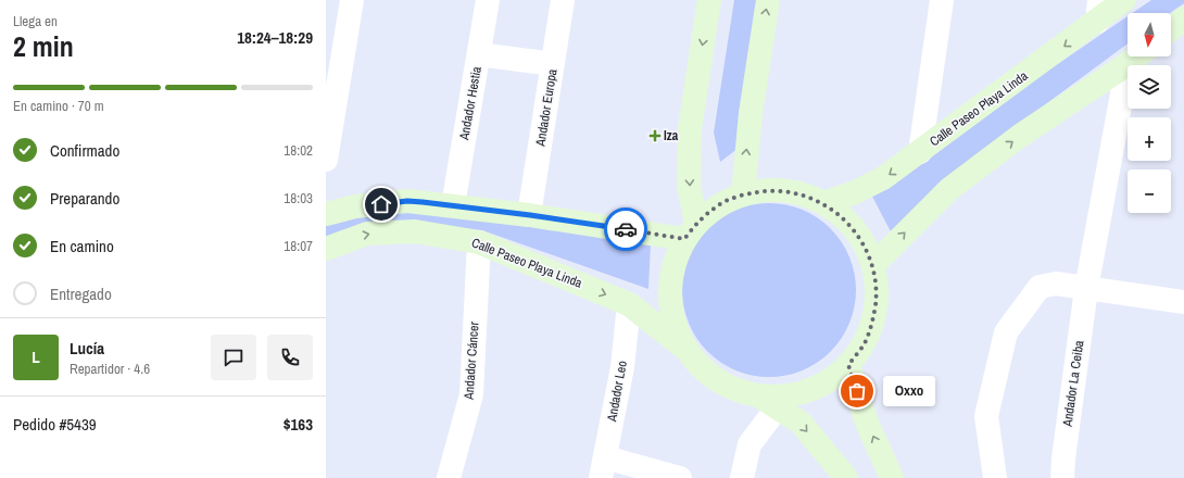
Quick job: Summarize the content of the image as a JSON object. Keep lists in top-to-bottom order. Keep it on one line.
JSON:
{"streets":{"street":["Andador Hestia","Andador Europa","Calle Paseo Playa Linda","Andador Cáncer","Andador La Ceiba","Andador Leo"]},"crossings":[["Calle Paseo Playa Linda","Andador Cáncer"],["Calle Paseo Playa Linda","Andador Leo"]],"places":{"health":["Iza"],"other":["Oxxo"]},"north":"bottom","page":{"heading":["2 min","Llega en","18:24–18:29"],"panel":["Lucía","Repartidor · 4.6","Pedido #5439","$163"],"map_buttons":["+","−"],"bar":"En camino · 70 m","list":[["Confirmado","18:02"],["Preparando","18:03"],["En camino","18:07"],"Entregado"],"round":"L","bubble":"Oxxo"}}
